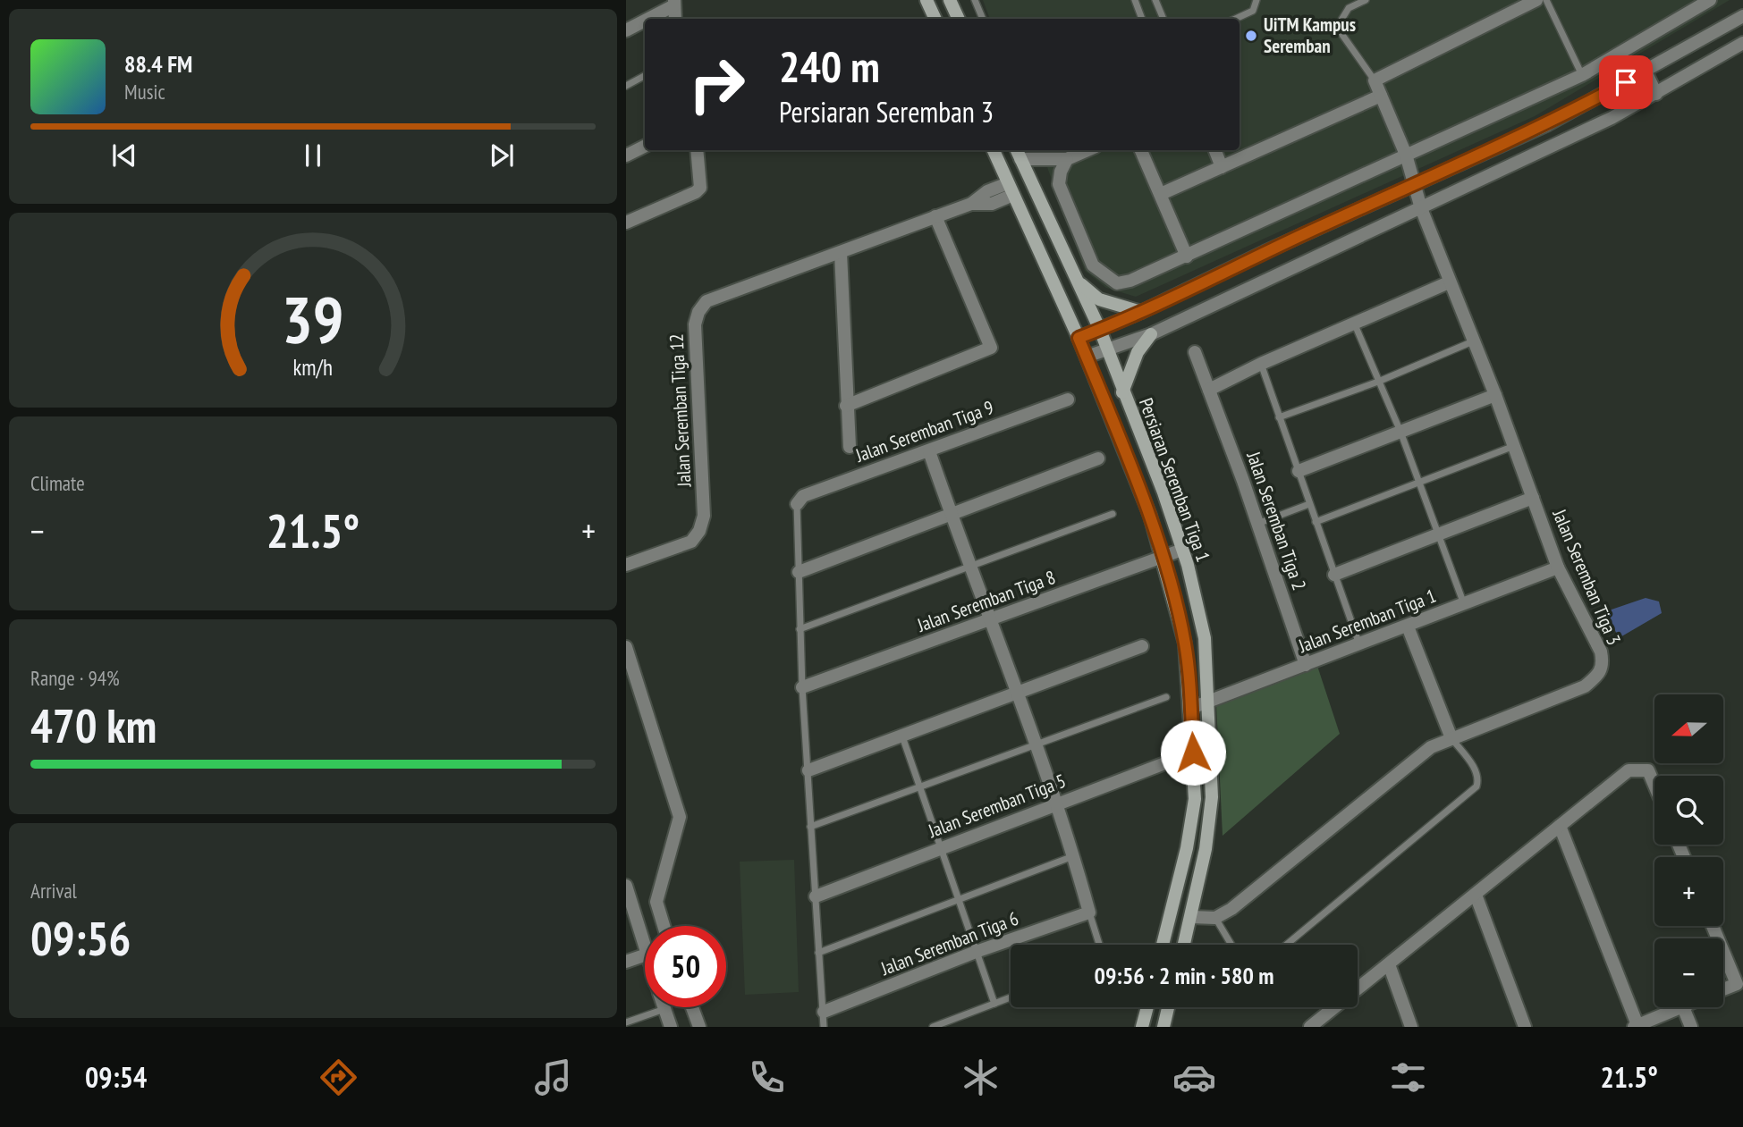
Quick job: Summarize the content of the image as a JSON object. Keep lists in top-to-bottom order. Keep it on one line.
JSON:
{"streets":{"main road":["Persiaran Seremban Tiga 1"],"street":["Jalan Seremban Tiga 12","Jalan Seremban Tiga 9","Jalan Seremban Tiga 2","Jalan Seremban Tiga 3","Jalan Seremban Tiga 8","Jalan Seremban Tiga 1","Jalan Seremban Tiga 5","Jalan Seremban Tiga 6"]},"crossings":[["Jalan Seremban Tiga 12","Persiaran Seremban Tiga 1"],["Persiaran Seremban Tiga 1","Jalan Seremban Tiga 8"],["Persiaran Seremban Tiga 1","Jalan Seremban Tiga 1"],["Persiaran Seremban Tiga 1","Jalan Seremban Tiga 5"],["Jalan Seremban Tiga 2","Jalan Seremban Tiga 1"],["Jalan Seremban Tiga 3","Jalan Seremban Tiga 1"]],"places":["UiTM Kampus Seremban"],"north":"left","page":{"turn":["240 m","Persiaran Seremban 3"],"song":["88.4 FM","Music"],"tile":["Climate",["Range · 94%","470 km"],["Arrival","09:56"]],"heat":["−","21.5°","+"],"map_buttons":["+","−"],"limit":"50","trip":"09:56 · 2 min · 580 m","tabs":["09:54","21.5°"],"gauge":["39","km/h"]}}
